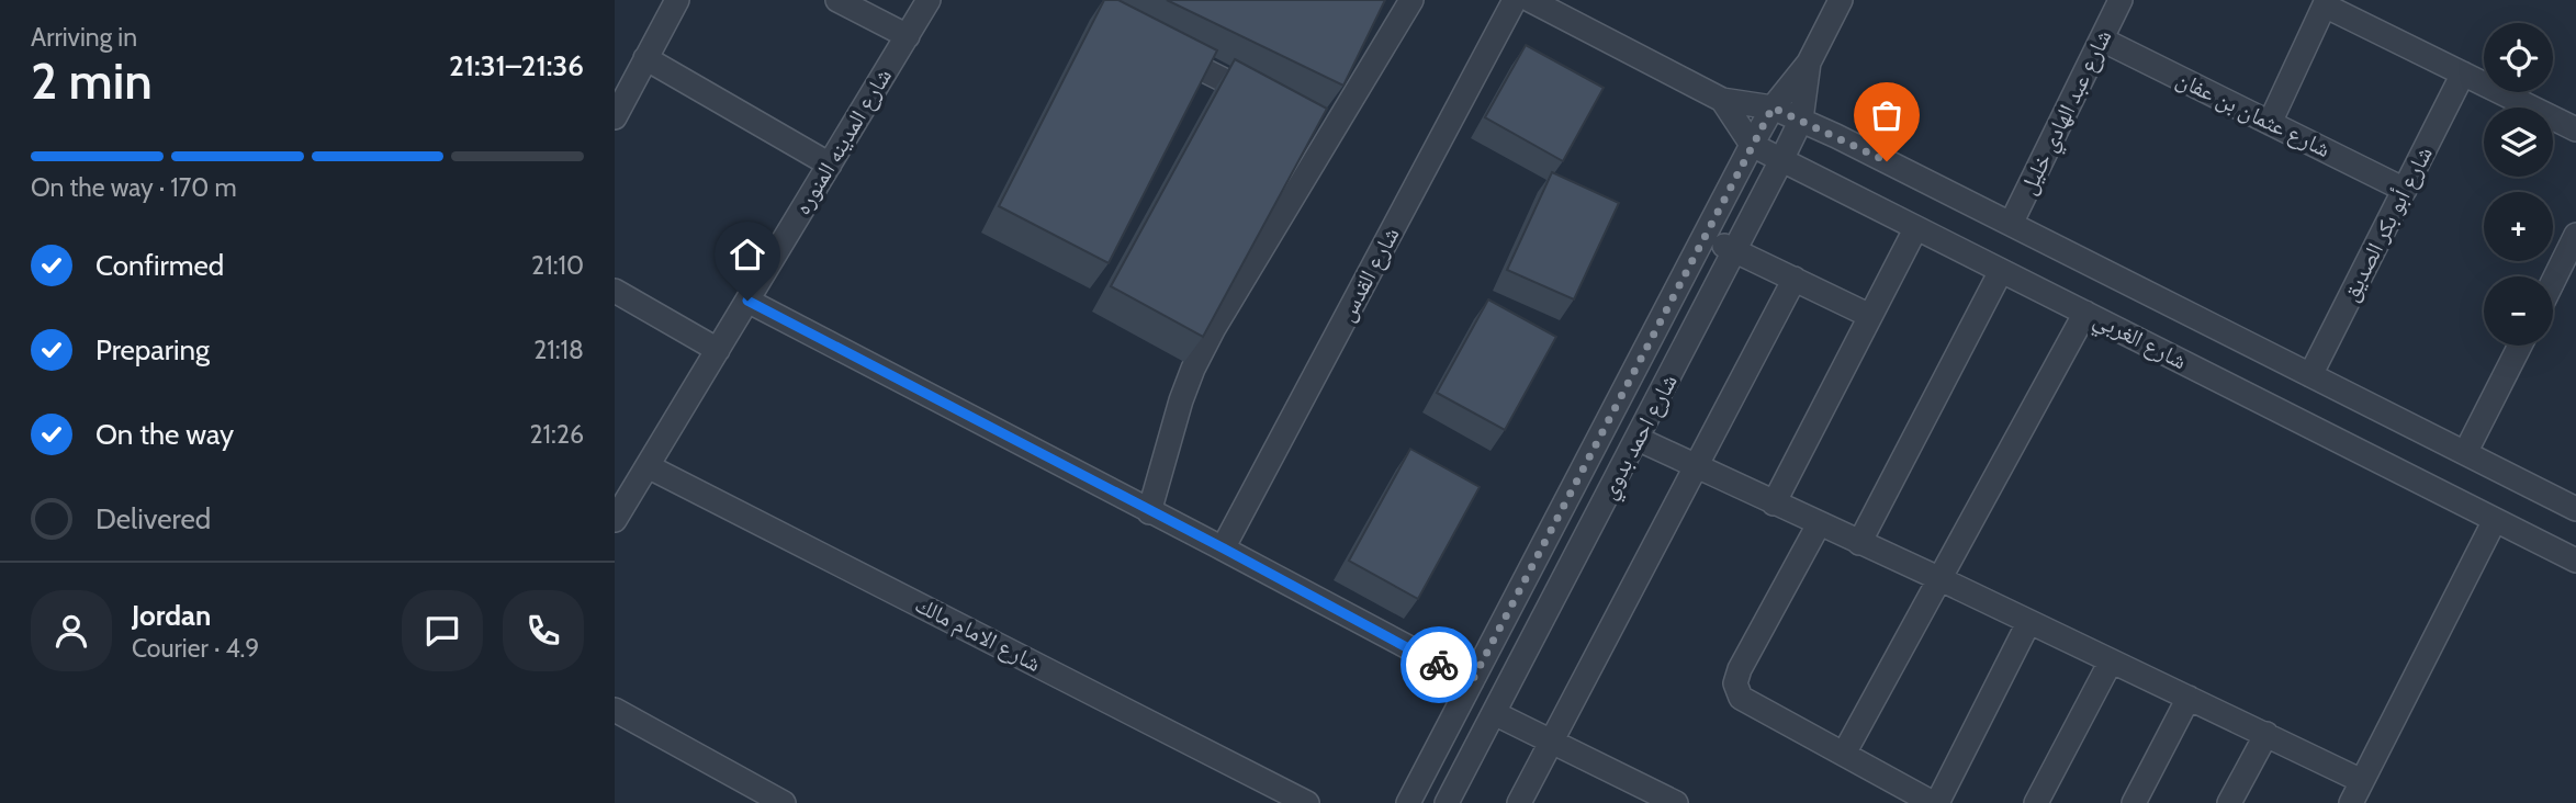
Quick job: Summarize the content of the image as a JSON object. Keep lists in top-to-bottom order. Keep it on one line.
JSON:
{"streets":{"street":["شارع عبد الهادي خليل","شارع عثمان بن عفان","شارع المدينه المنوره","شارع أبو بكر الصديق","شارع القدس","شارع الغربي","شارع احمد بدوي","شارع الامام مالك"]},"crossings":[["شارع عبد الهادي خليل","شارع عثمان بن عفان"],["شارع عبد الهادي خليل","شارع الغربي"],["شارع عثمان بن عفان","شارع أبو بكر الصديق"],["شارع المدينه المنوره","شارع الامام مالك"],["شارع أبو بكر الصديق","شارع الغربي"],["شارع الغربي","شارع احمد بدوي"]],"page":{"heading":["2 min","Arriving in","21:31–21:36"],"panel":["Jordan","Courier · 4.9"],"map_buttons":["+","−"],"bar":"On the way · 170 m","list":[["Confirmed","21:10"],["Preparing","21:18"],["On the way","21:26"],"Delivered"]}}
